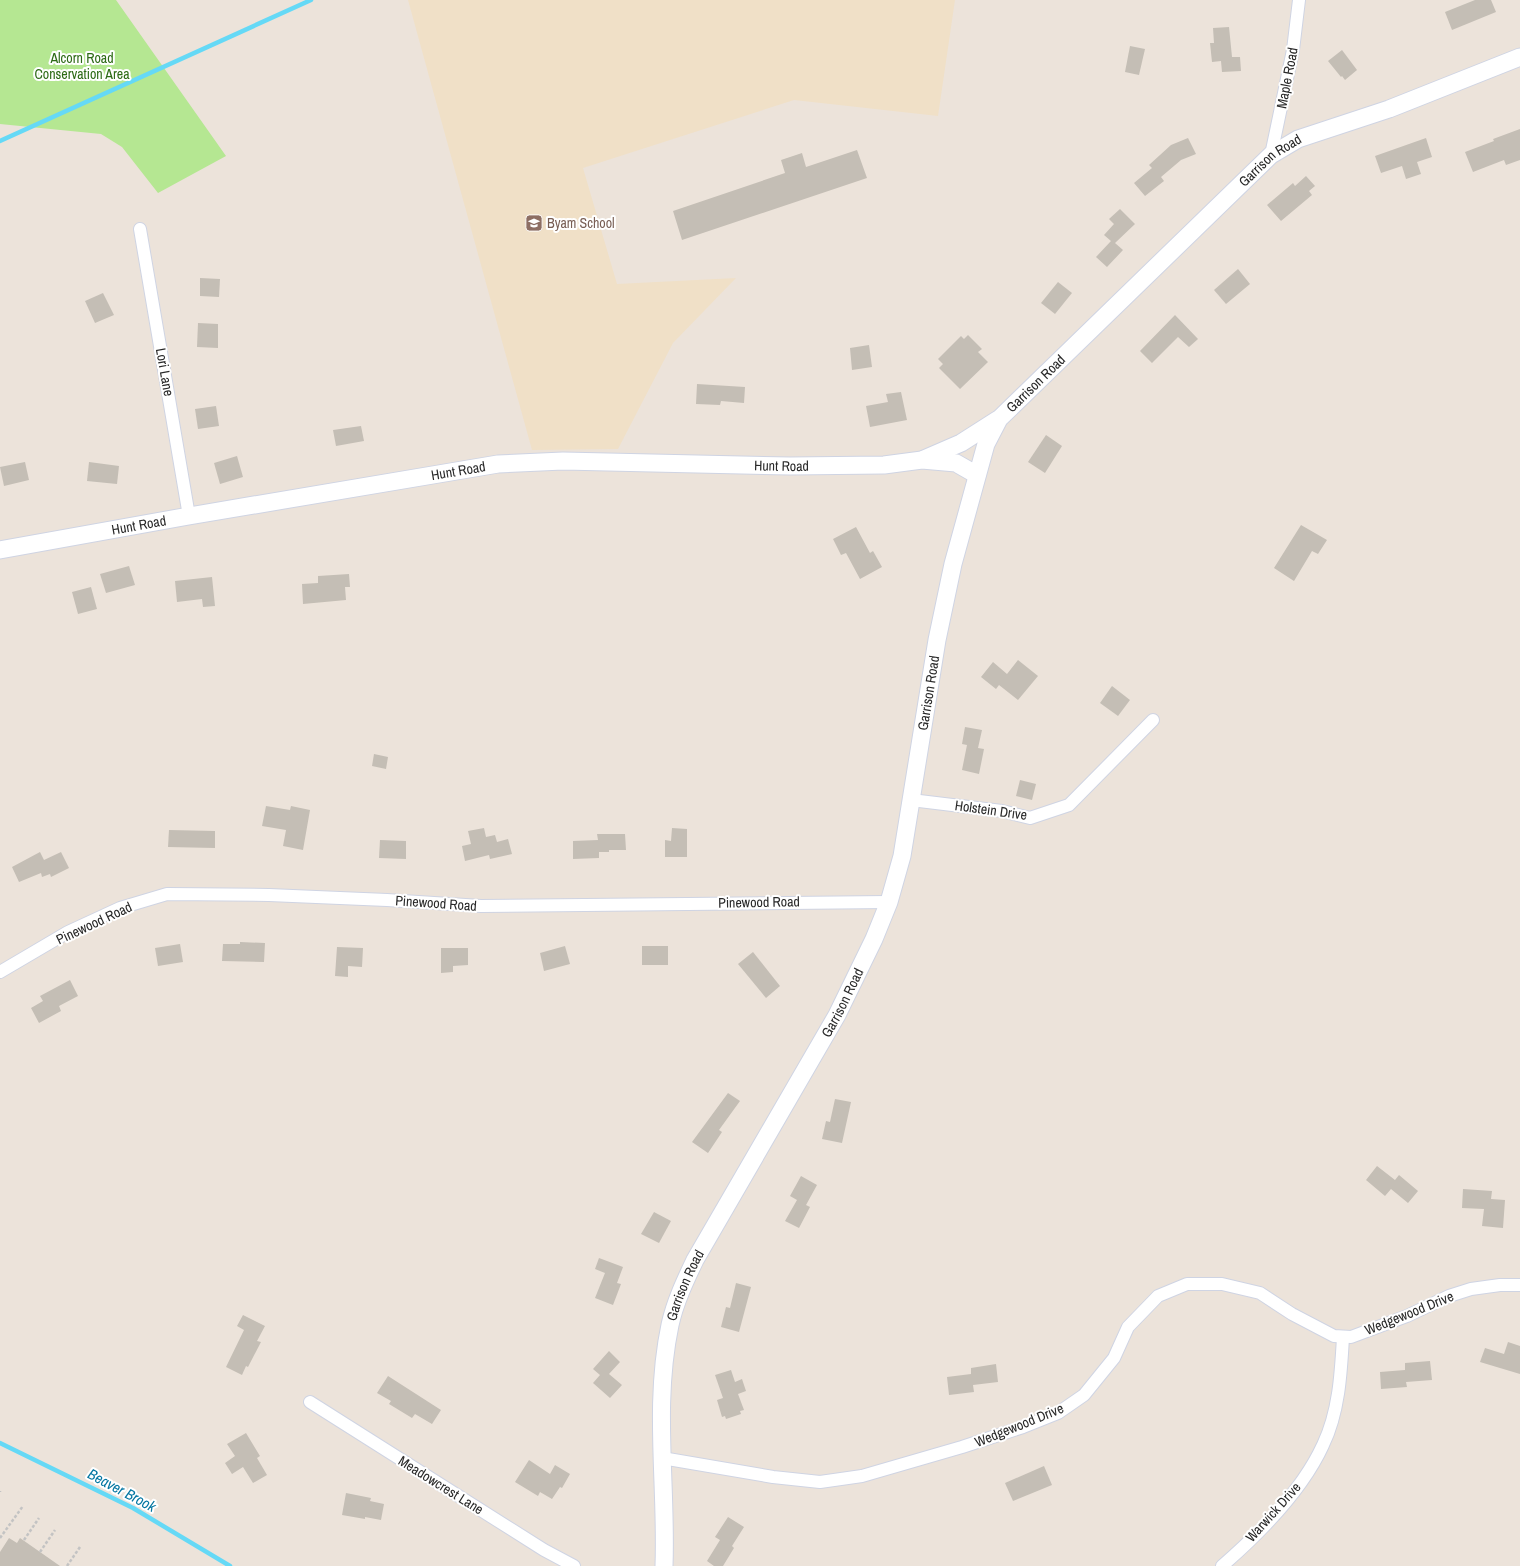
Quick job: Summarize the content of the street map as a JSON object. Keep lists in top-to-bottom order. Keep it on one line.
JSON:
{"streets":{"street":["Maple Road","Garrison Road","Lori Lane","Hunt Road","Holstein Drive","Pinewood Road","Wedgewood Drive","Meadowcrest Lane","Warwick Drive"]},"crossings":[["Maple Road","Garrison Road"],["Garrison Road","Hunt Road"],["Garrison Road","Holstein Drive"],["Garrison Road","Pinewood Road"],["Garrison Road","Wedgewood Drive"],["Lori Lane","Hunt Road"],["Wedgewood Drive","Warwick Drive"]],"water":["Beaver Brook"],"parks":["Alcorn Road Conservation Area"],"places":{"school or university":["Byam School"]}}
